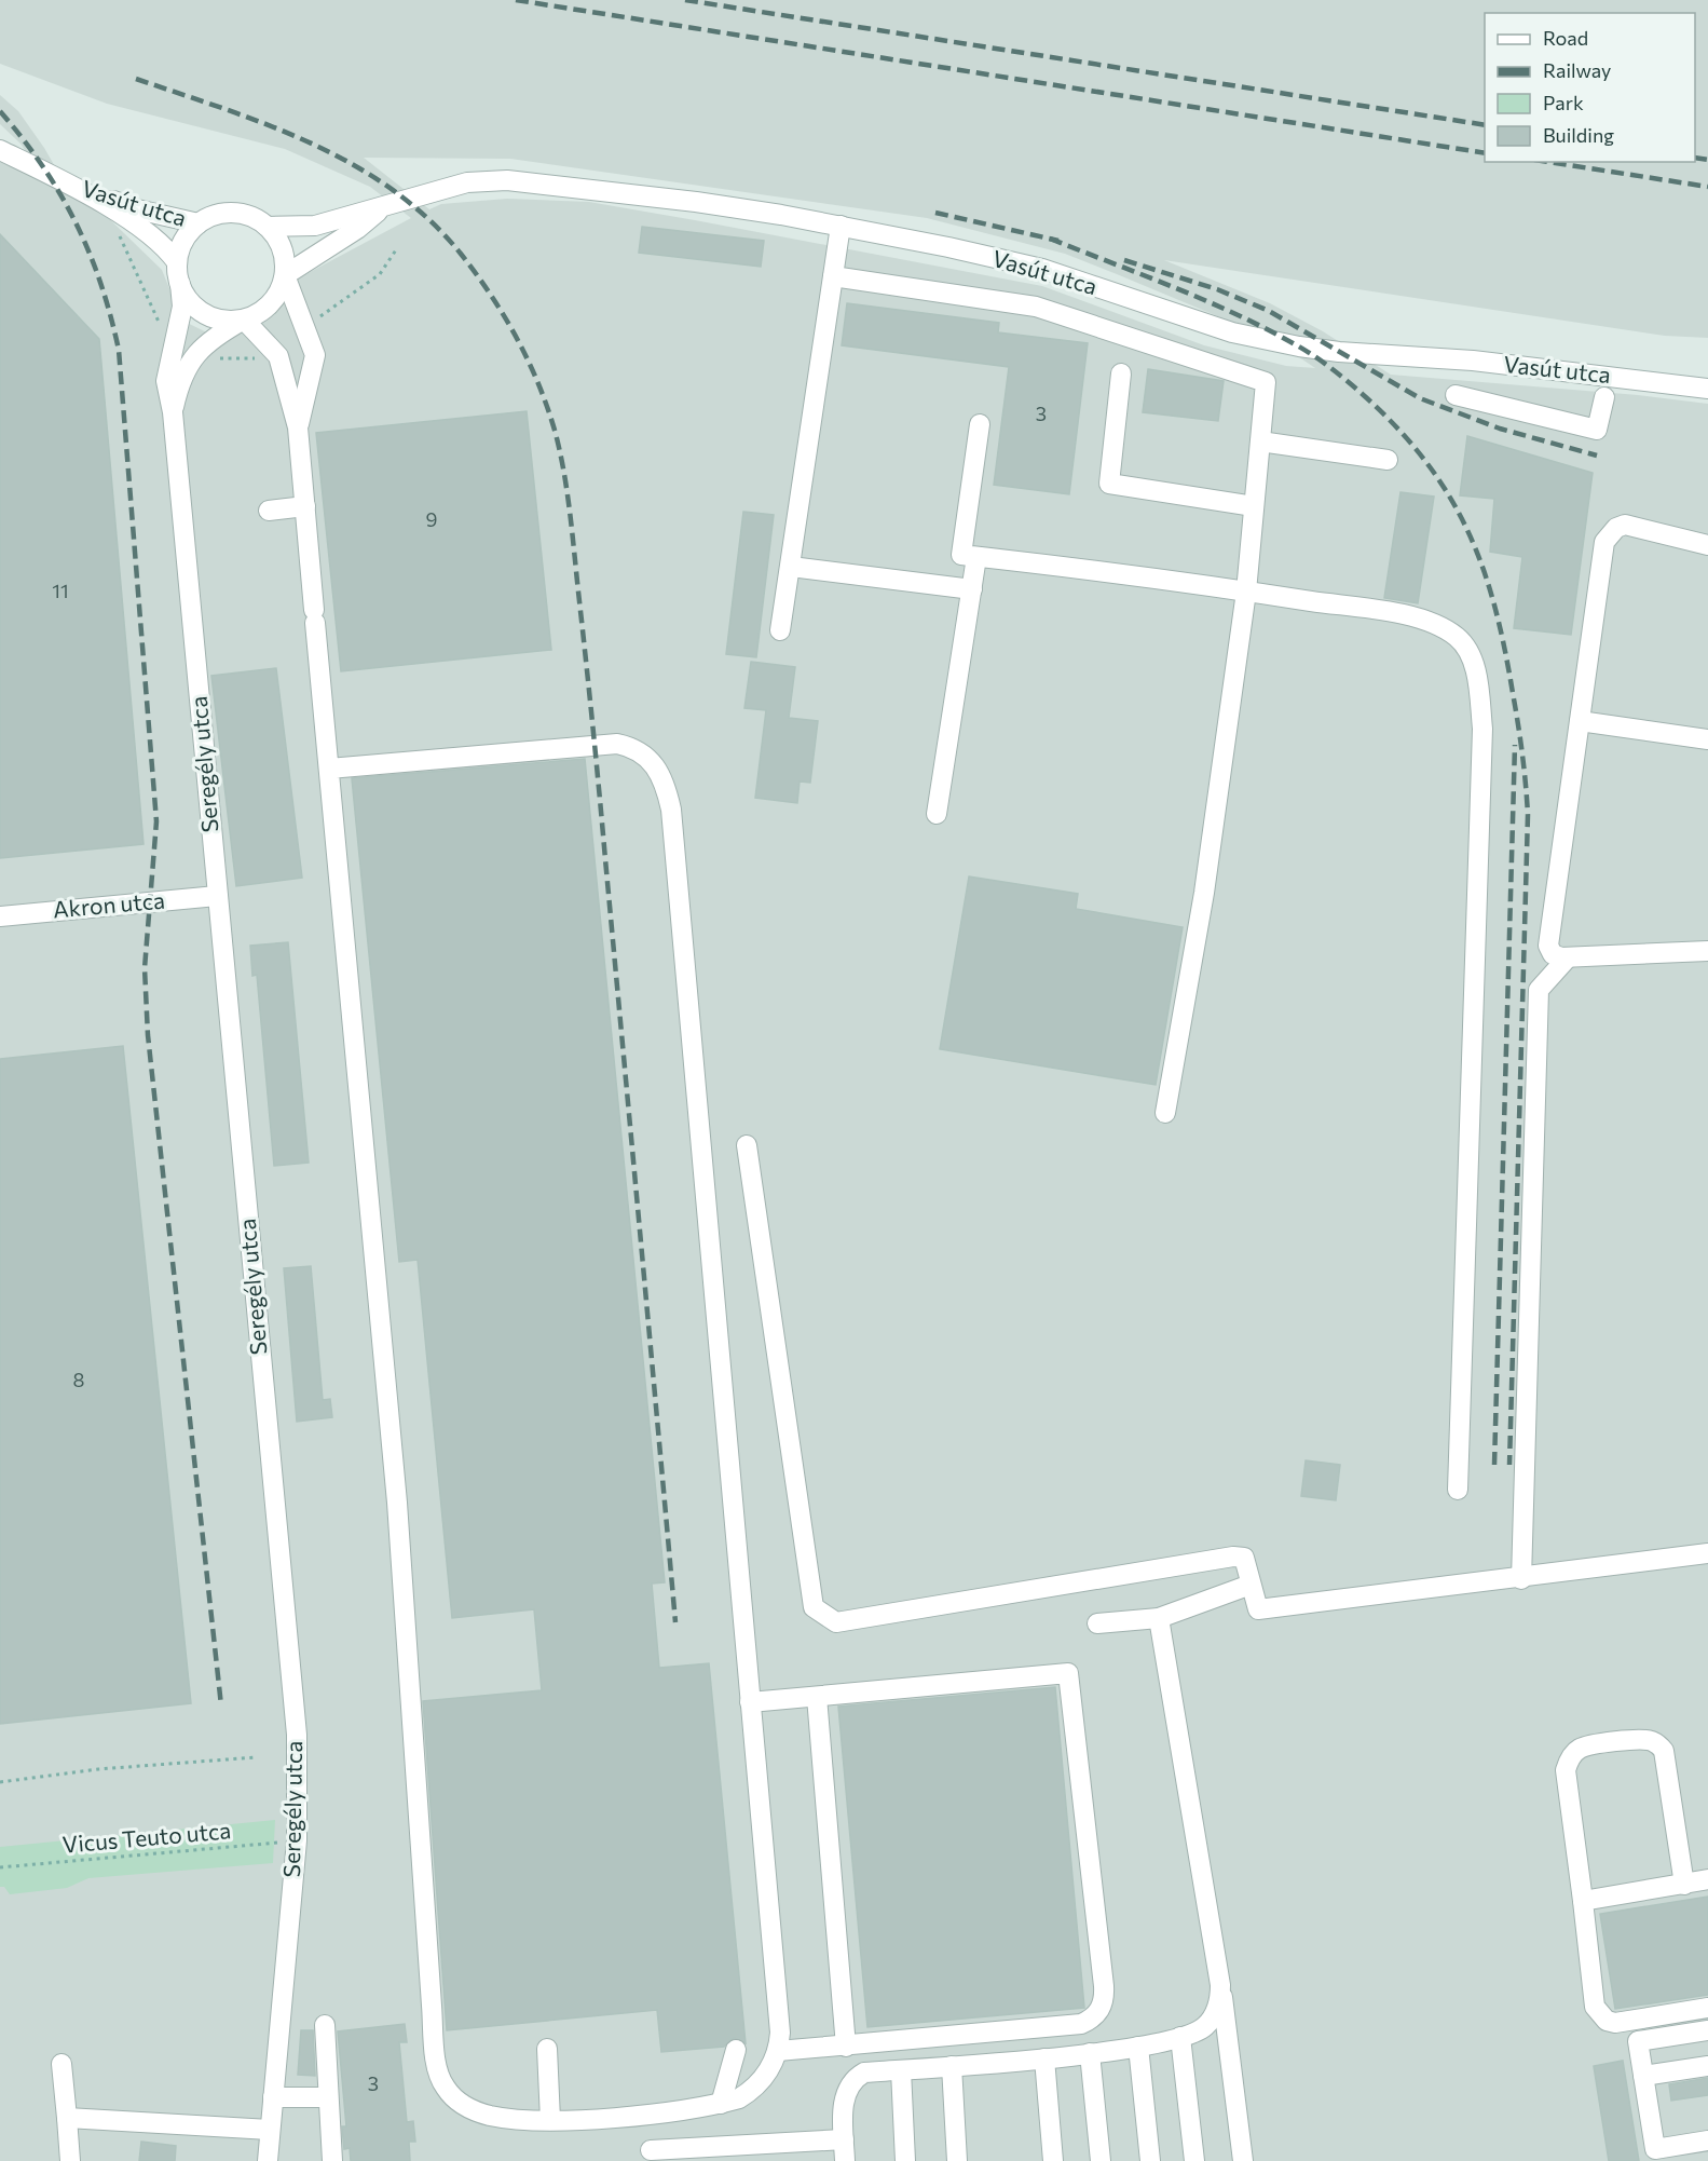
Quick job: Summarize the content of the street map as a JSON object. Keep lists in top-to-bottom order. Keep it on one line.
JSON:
{"streets":{"street":["Vasút utca","Seregély utca","Akron utca"],"path":["Vicus Teuto utca"]},"crossings":[["Vasút utca","Seregély utca"],["Seregély utca","Akron utca"],["Seregély utca","Vicus Teuto utca"]],"house_numbers":["3","9","11","8","3"],"legend":["Road","Railway","Park","Building"]}
